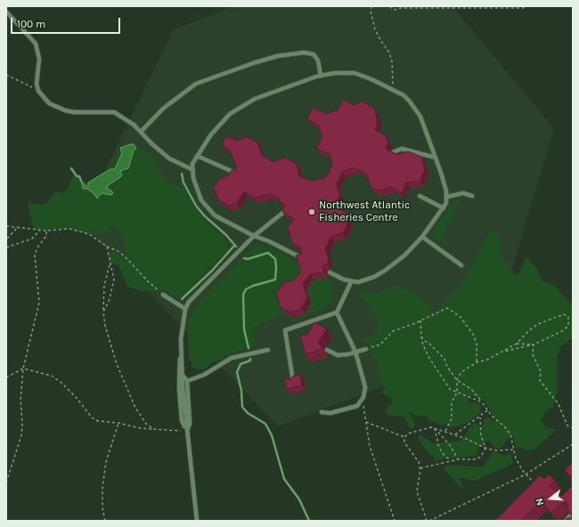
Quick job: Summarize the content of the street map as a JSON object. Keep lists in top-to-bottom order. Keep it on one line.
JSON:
{"places":["Northwest Atlantic Fisheries Centre"],"scale_bar":"100 m","north":"left"}
